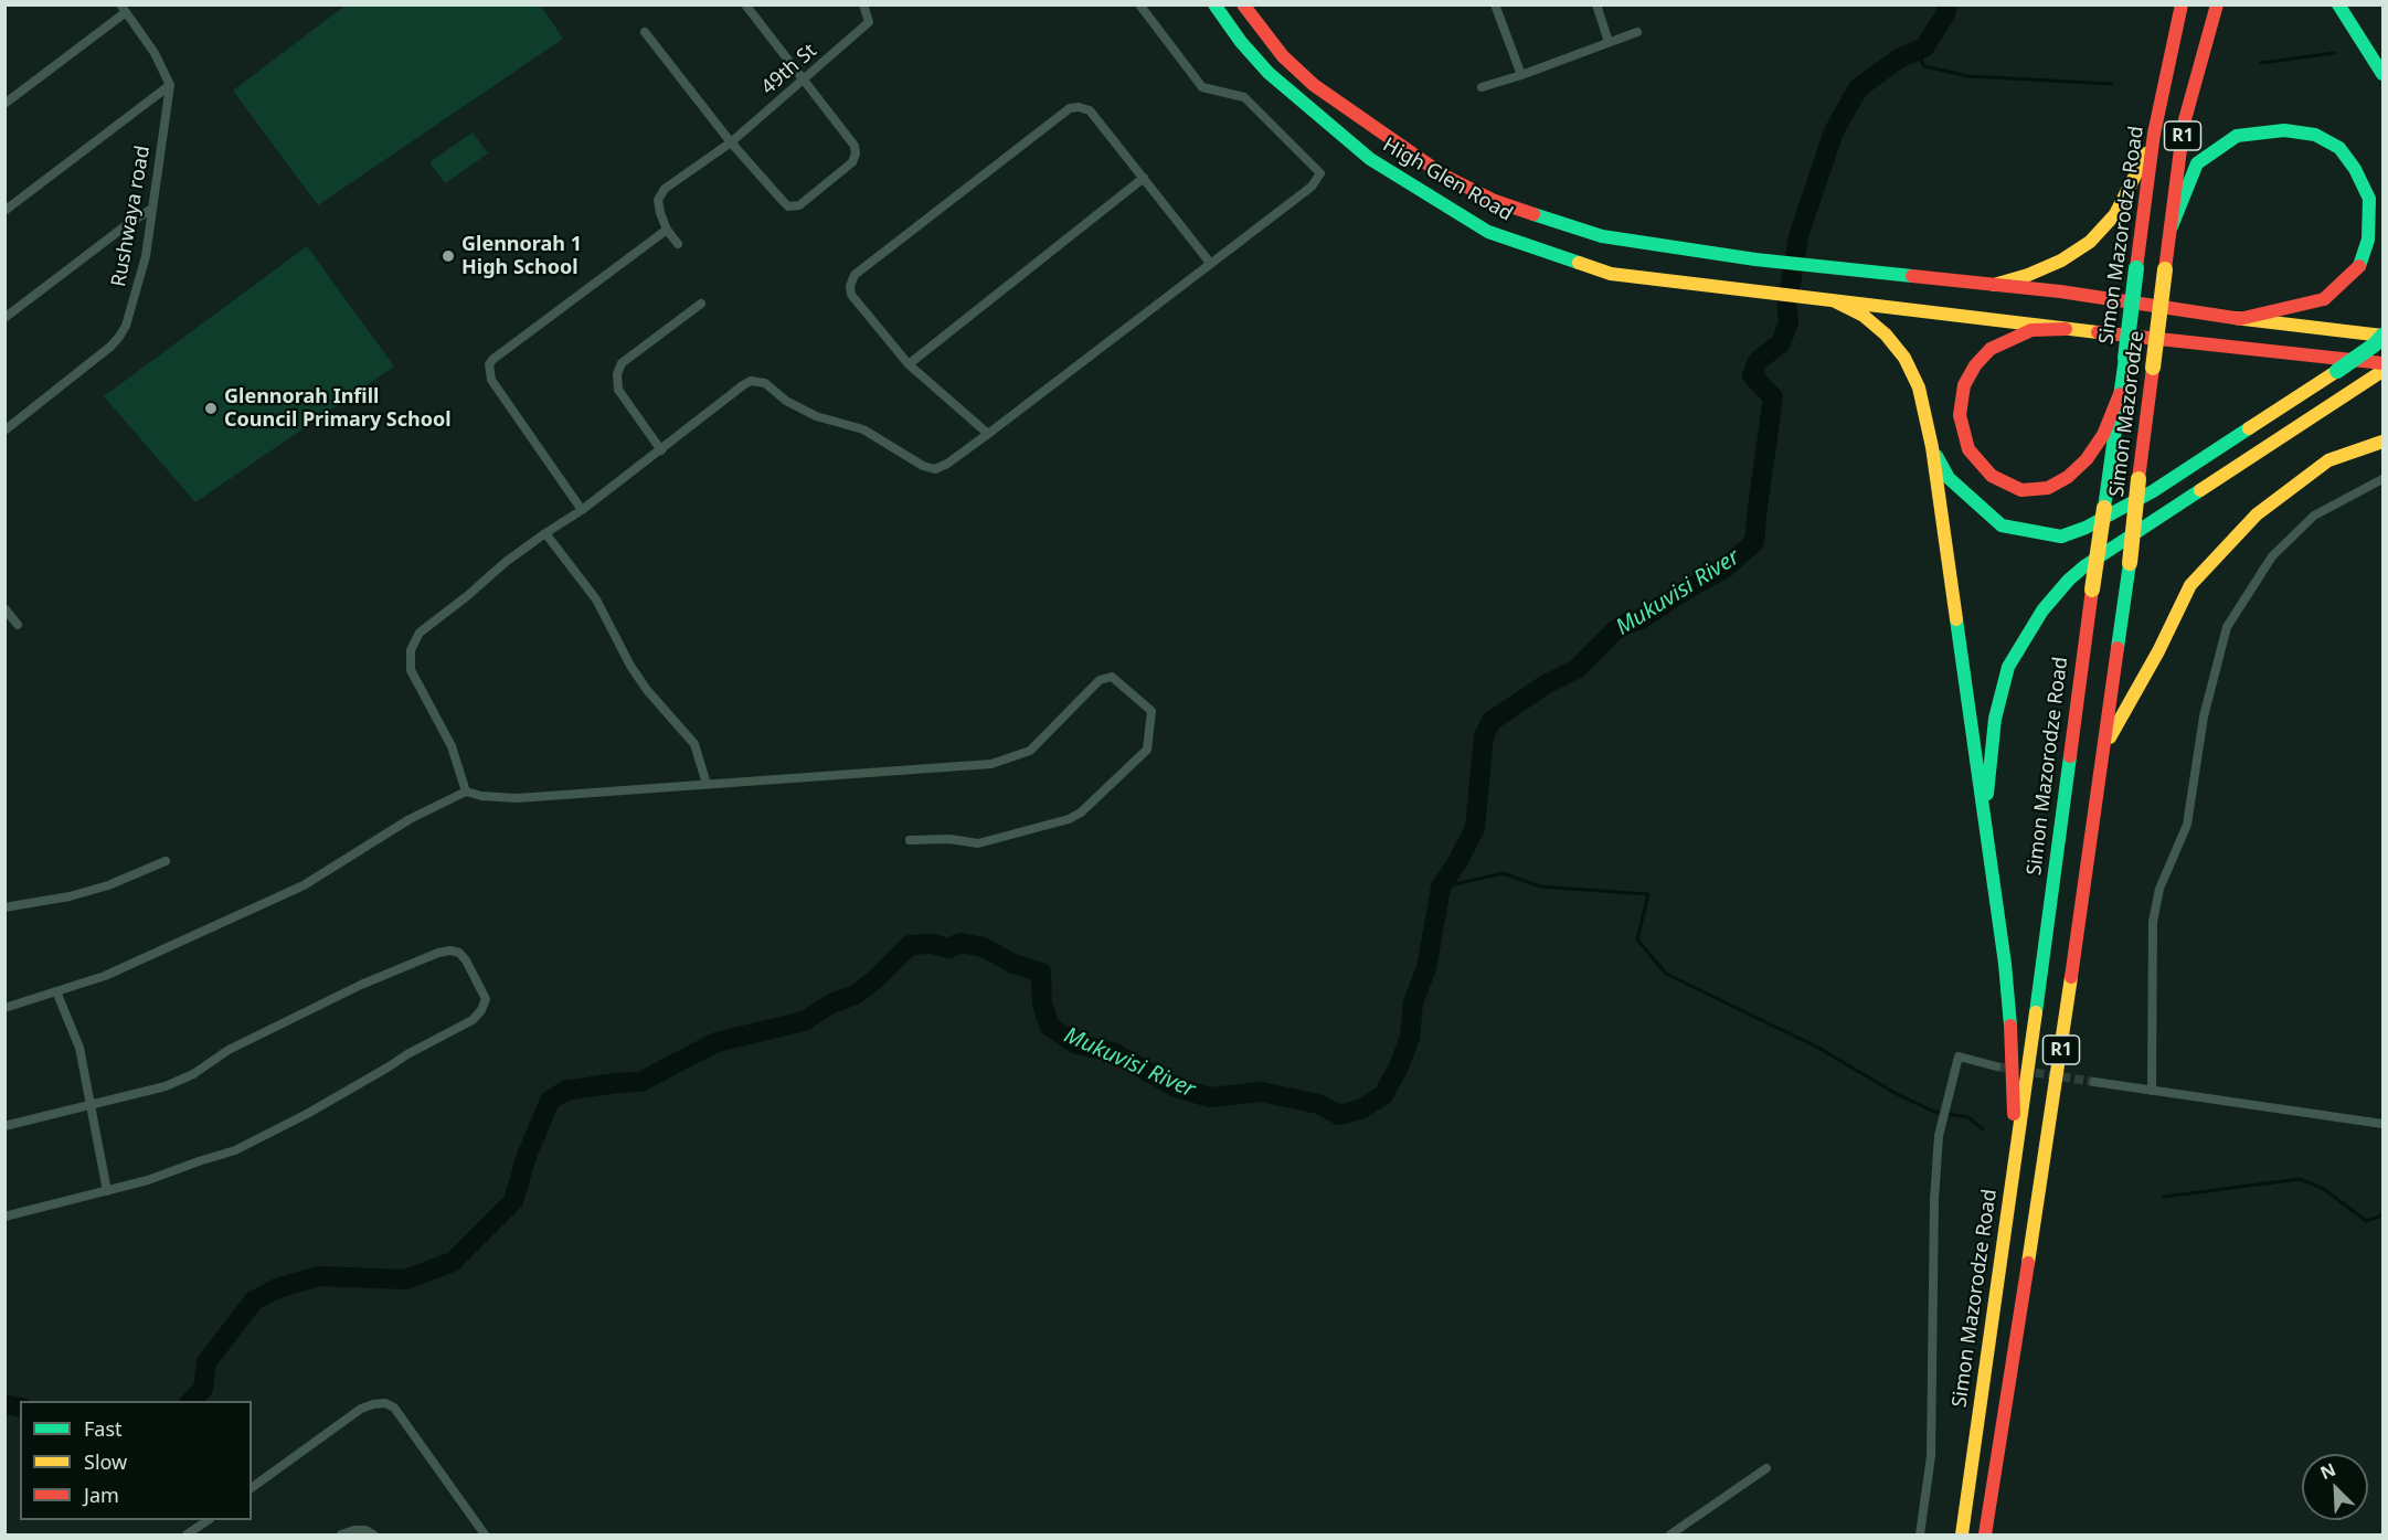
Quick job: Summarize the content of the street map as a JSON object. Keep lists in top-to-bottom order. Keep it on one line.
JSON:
{"streets":{"main road":["R1","High Glen Road","Simon Mazorodze Road","Simon Mazorodze"],"street":["49th St","Rushwaya road"]},"crossings":[["R1","Simon Mazorodze"]],"water":["Mukuvisi River"],"places":["Glennorah 1 High School","Glennorah Infill Council Primary School"],"legend":["Fast","Slow","Jam"],"north":"top left"}
